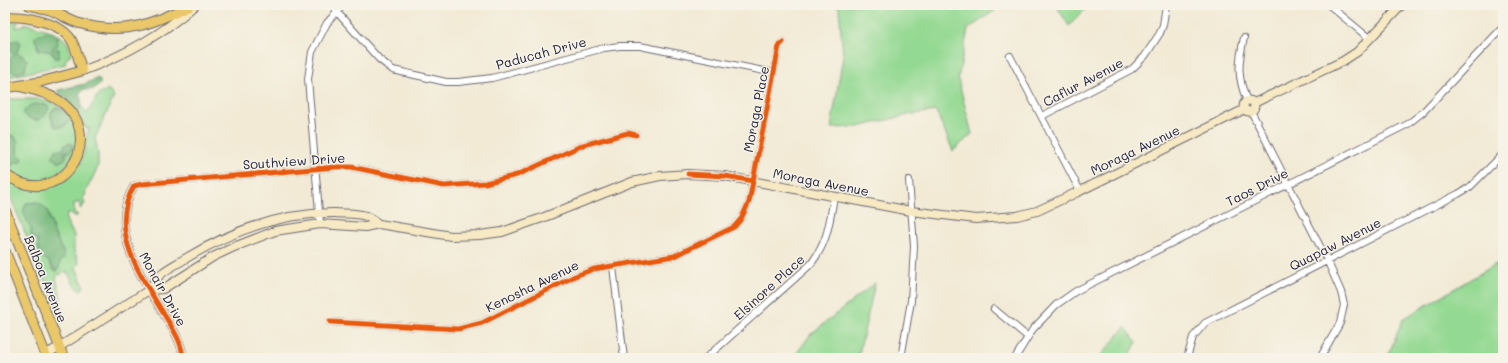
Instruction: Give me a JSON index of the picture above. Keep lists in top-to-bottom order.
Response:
{
  "streets": {
    "main road": ["Moraga Avenue", "Balboa Avenue"],
    "street": [
      "Paducah Drive",
      "Caflur Avenue",
      "Moraga Place",
      "Southview Drive",
      "Taos Drive",
      "Quapaw Avenue",
      "Kenosha Avenue",
      "Elsinore Place",
      "Monair Drive"
    ]
  },
  "crossings": [
    ["Paducah Drive", "Moraga Place"],
    ["Moraga Place", "Moraga Avenue"],
    ["Moraga Place", "Kenosha Avenue"],
    ["Moraga Avenue", "Balboa Avenue"],
    ["Moraga Avenue", "Kenosha Avenue"],
    ["Moraga Avenue", "Elsinore Place"],
    ["Moraga Avenue", "Monair Drive"],
    ["Southview Drive", "Monair Drive"]
  ]
}
